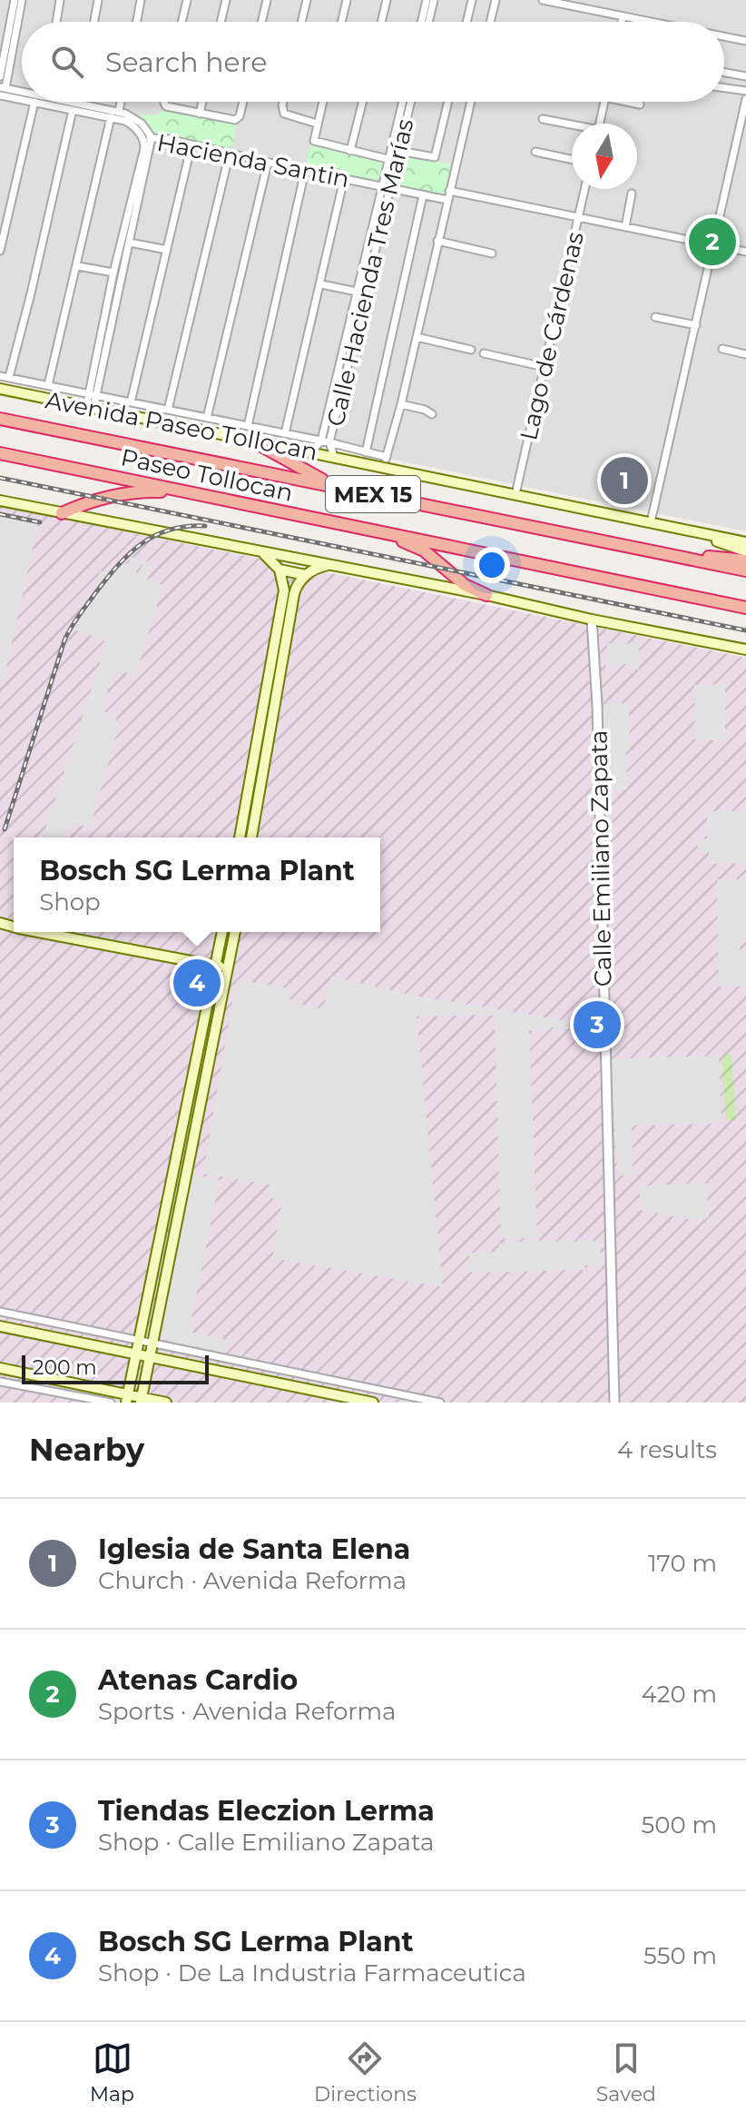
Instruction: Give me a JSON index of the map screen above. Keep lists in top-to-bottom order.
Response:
{
  "streets": {
    "highway": ["Paseo Tollocan", "MEX 15"],
    "main road": ["Avenida Paseo Tollocan"],
    "street": [
      "Hacienda Santin",
      "Calle Hacienda Tres Marías",
      "Lago de Cárdenas",
      "Calle Emiliano Zapata"
    ]
  },
  "crossings": [
    ["Hacienda Santin", "Calle Hacienda Tres Marías"],
    ["Calle Hacienda Tres Marías", "Avenida Paseo Tollocan"],
    ["Lago de Cárdenas", "Avenida Paseo Tollocan"]
  ],
  "scale_bar": "200 m",
  "north": "bottom",
  "page": {
    "search": "Search here",
    "pins": [
      "2",
      "1",
      "4",
      "3"
    ],
    "popup": ["Bosch SG Lerma Plant", "Shop"],
    "scale": "200 m",
    "heading": ["Nearby", "4 results"],
    "list": [
      {
        "mark": "1",
        "name": "Iglesia de Santa Elena",
        "note": "Church · Avenida Reforma",
        "value": "170 m"
      },
      {
        "mark": "2",
        "name": "Atenas Cardio",
        "note": "Sports · Avenida Reforma",
        "value": "420 m"
      },
      {
        "mark": "3",
        "name": "Tiendas Eleczion Lerma",
        "note": "Shop · Calle Emiliano Zapata",
        "value": "500 m"
      },
      {
        "mark": "4",
        "name": "Bosch SG Lerma Plant",
        "note": "Shop · De La Industria Farmaceutica",
        "value": "550 m"
      }
    ],
    "nav": ["Map", "Directions", "Saved"]
  }
}
